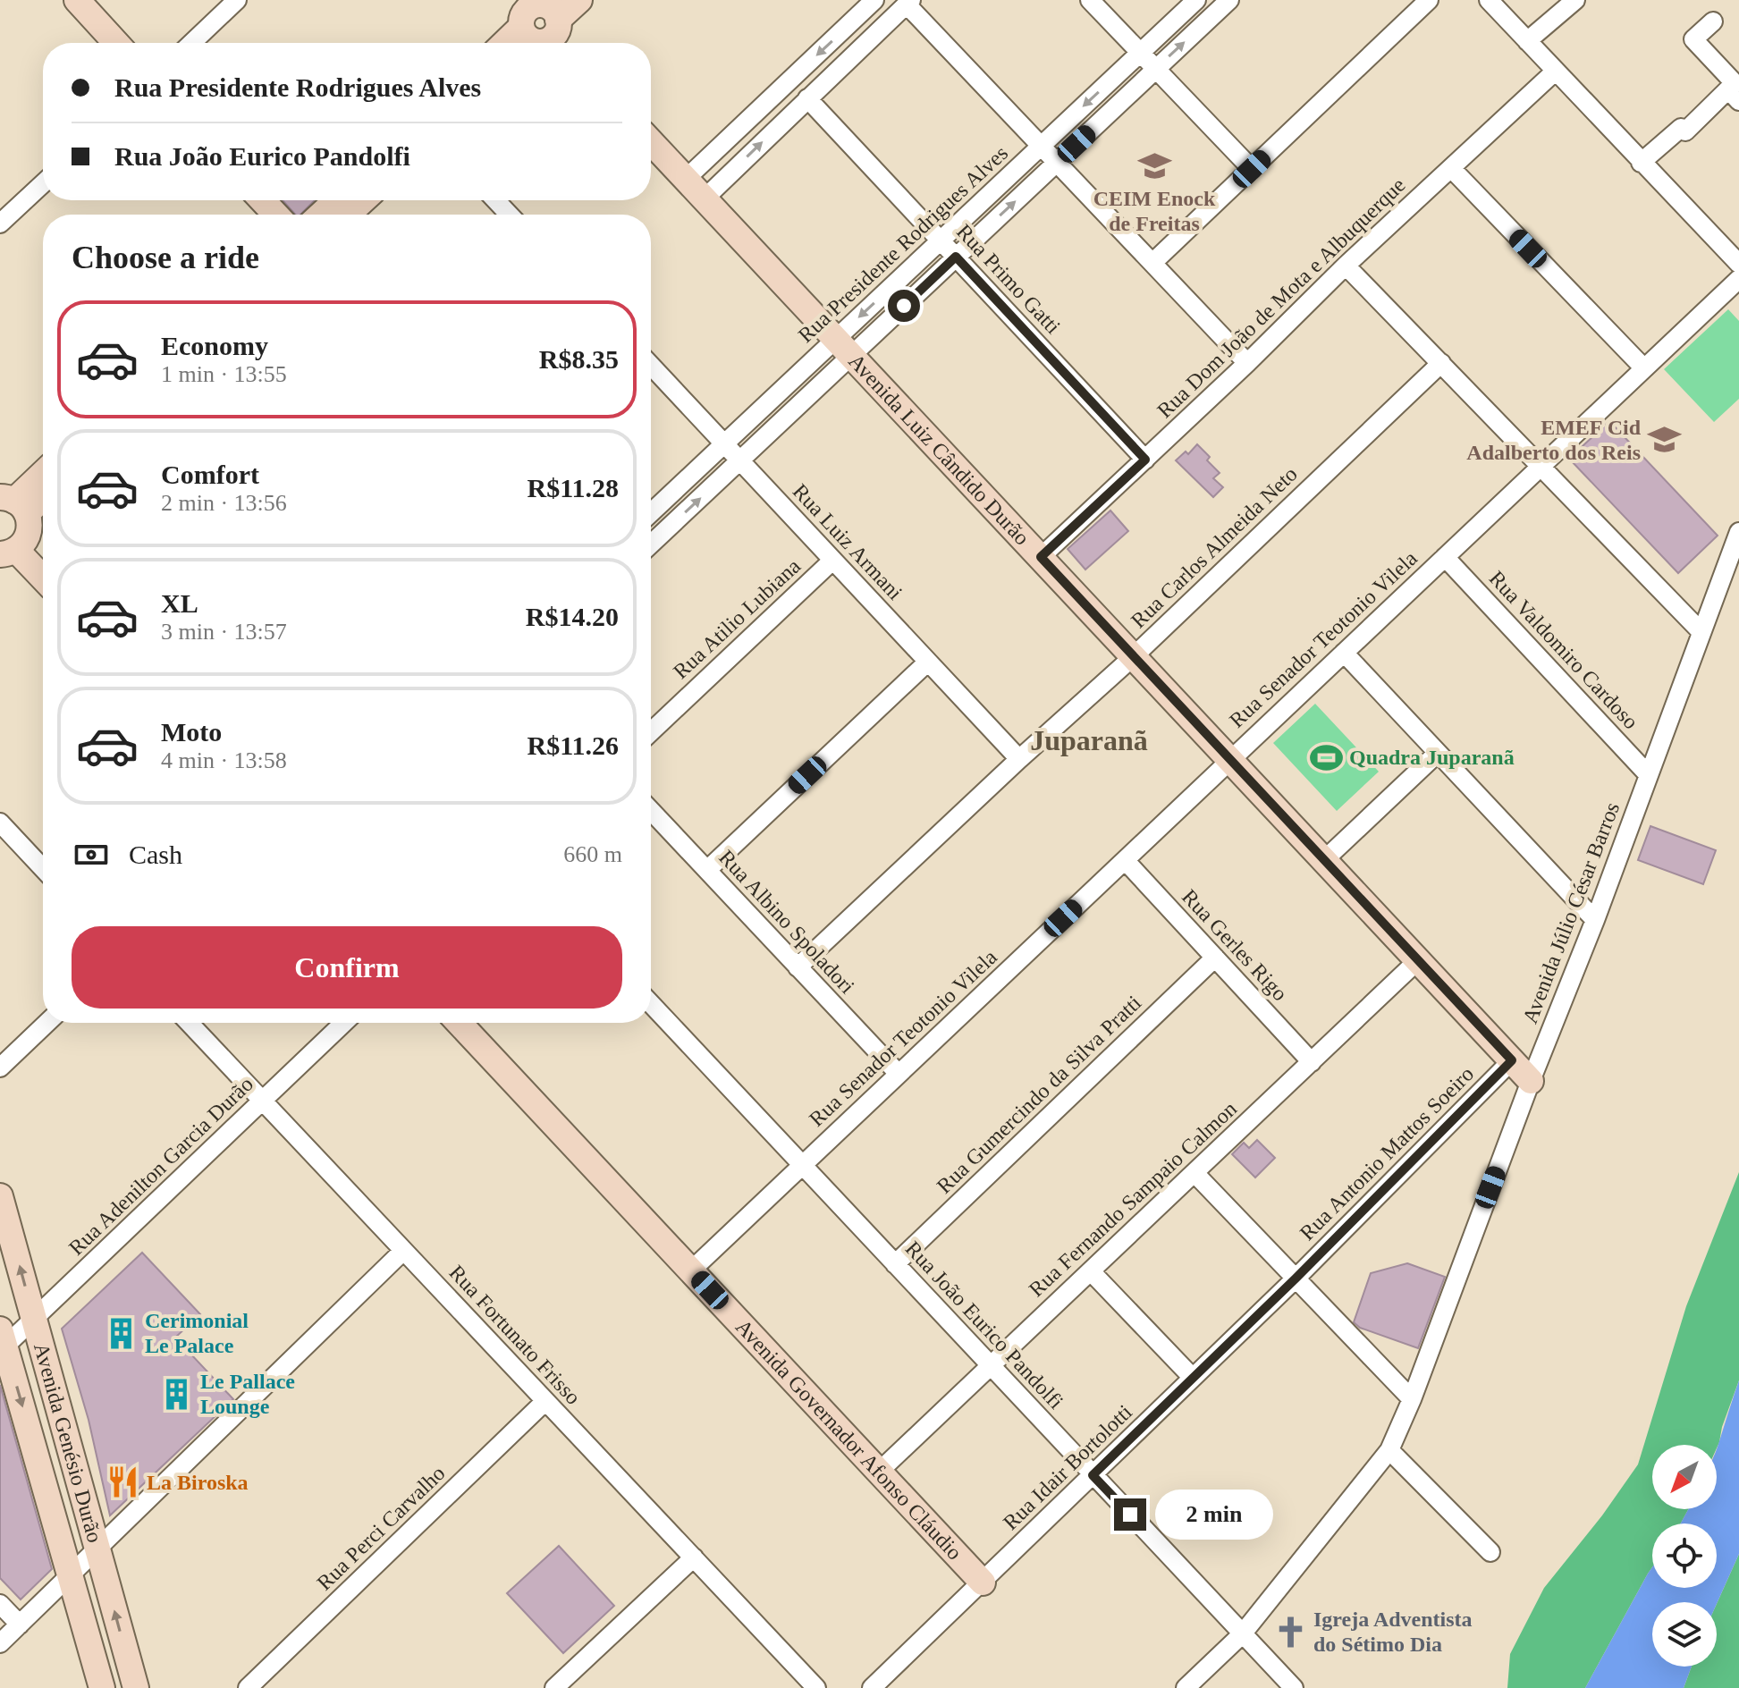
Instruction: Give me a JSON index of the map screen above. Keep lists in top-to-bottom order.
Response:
{
  "streets": {
    "street": [
      "Rua Presidente Rodrigues Alves",
      "Rua Primo Gatti",
      "Rua Dom João de Mota e Albuquerque",
      "Avenida Luiz Cândido Durão",
      "Rua Luiz Armani",
      "Rua Carlos Almeida Neto",
      "Rua Atilio Lubiana",
      "Rua Senador Teotonio Vilela",
      "Rua Valdomiro Cardoso",
      "Avenida Júlio César Barros",
      "Rua Albino Spoladori",
      "Rua Gerles Rigo",
      "Rua Gumercindo da Silva Pratti",
      "Rua Antonio Mattos Soeiro",
      "Rua Adenilton Garcia Durão",
      "Rua Fernando Sampaio Calmon",
      "Rua João Eurico Pandolfi",
      "Rua Fortunato Frisso",
      "Avenida Governador Afonso Cláudio",
      "Avenida Genésio Durão",
      "Rua Idair Bortolotti",
      "Rua Perci Carvalho"
    ]
  },
  "crossings": [
    ["Rua Presidente Rodrigues Alves", "Rua Primo Gatti"],
    ["Rua Presidente Rodrigues Alves", "Avenida Luiz Cândido Durão"],
    ["Rua Presidente Rodrigues Alves", "Rua Luiz Armani"],
    ["Rua Primo Gatti", "Rua Dom João de Mota e Albuquerque"],
    ["Rua Dom João de Mota e Albuquerque", "Avenida Luiz Cândido Durão"],
    ["Avenida Luiz Cândido Durão", "Rua Carlos Almeida Neto"],
    ["Avenida Luiz Cândido Durão", "Rua Senador Teotonio Vilela"],
    ["Avenida Luiz Cândido Durão", "Avenida Júlio César Barros"],
    ["Avenida Luiz Cândido Durão", "Rua Antonio Mattos Soeiro"],
    ["Avenida Luiz Cândido Durão", "Rua Fernando Sampaio Calmon"],
    ["Rua Luiz Armani", "Rua Carlos Almeida Neto"],
    ["Rua Luiz Armani", "Rua Atilio Lubiana"],
    ["Rua Carlos Almeida Neto", "Rua Albino Spoladori"],
    ["Rua Senador Teotonio Vilela", "Rua Valdomiro Cardoso"],
    ["Rua Senador Teotonio Vilela", "Rua Albino Spoladori"],
    ["Rua Senador Teotonio Vilela", "Rua Gerles Rigo"],
    ["Rua Senador Teotonio Vilela", "Rua João Eurico Pandolfi"],
    ["Rua Senador Teotonio Vilela", "Avenida Governador Afonso Cláudio"],
    ["Rua Valdomiro Cardoso", "Avenida Júlio César Barros"],
    ["Avenida Júlio César Barros", "Rua João Eurico Pandolfi"],
    ["Rua Gerles Rigo", "Rua Gumercindo da Silva Pratti"],
    ["Rua Gerles Rigo", "Rua Fernando Sampaio Calmon"],
    ["Rua Gumercindo da Silva Pratti", "Rua João Eurico Pandolfi"],
    ["Rua Antonio Mattos Soeiro", "Rua Idair Bortolotti"],
    ["Rua Adenilton Garcia Durão", "Rua Fortunato Frisso"],
    ["Rua Adenilton Garcia Durão", "Avenida Genésio Durão"],
    ["Rua Fernando Sampaio Calmon", "Rua João Eurico Pandolfi"],
    ["Rua Fernando Sampaio Calmon", "Avenida Governador Afonso Cláudio"],
    ["Rua João Eurico Pandolfi", "Rua Idair Bortolotti"],
    ["Rua Fortunato Frisso", "Rua Perci Carvalho"],
    ["Avenida Governador Afonso Cláudio", "Rua Idair Bortolotti"]
  ],
  "districts": ["Juparanã"],
  "places": {
    "school or university": ["CEIM Enock de Freitas", "EMEF Cid Adalberto dos Reis"],
    "sports": ["Quadra Juparanã"],
    "building": ["Cerimonial Le Palace", "Le Pallace Lounge"],
    "restaurant": ["La Biroska"],
    "church": ["Igreja Adventista do Sétimo Dia"]
  },
  "north": "bottom left",
  "page": {
    "banner": ["Rua Presidente Rodrigues Alves", "Rua João Eurico Pandolfi"],
    "heading": "Choose a ride",
    "list": [
      {
        "name": "Economy",
        "note": "1 min · 13:55",
        "value": "R$8.35"
      },
      {
        "name": "Comfort",
        "note": "2 min · 13:56",
        "value": "R$11.28"
      },
      {
        "name": "XL",
        "note": "3 min · 13:57",
        "value": "R$14.20"
      },
      {
        "name": "Moto",
        "note": "4 min · 13:58",
        "value": "R$11.26"
      }
    ],
    "pay": ["Cash", "660 m"],
    "buttons": "Confirm",
    "bubble": "2 min"
  }
}
